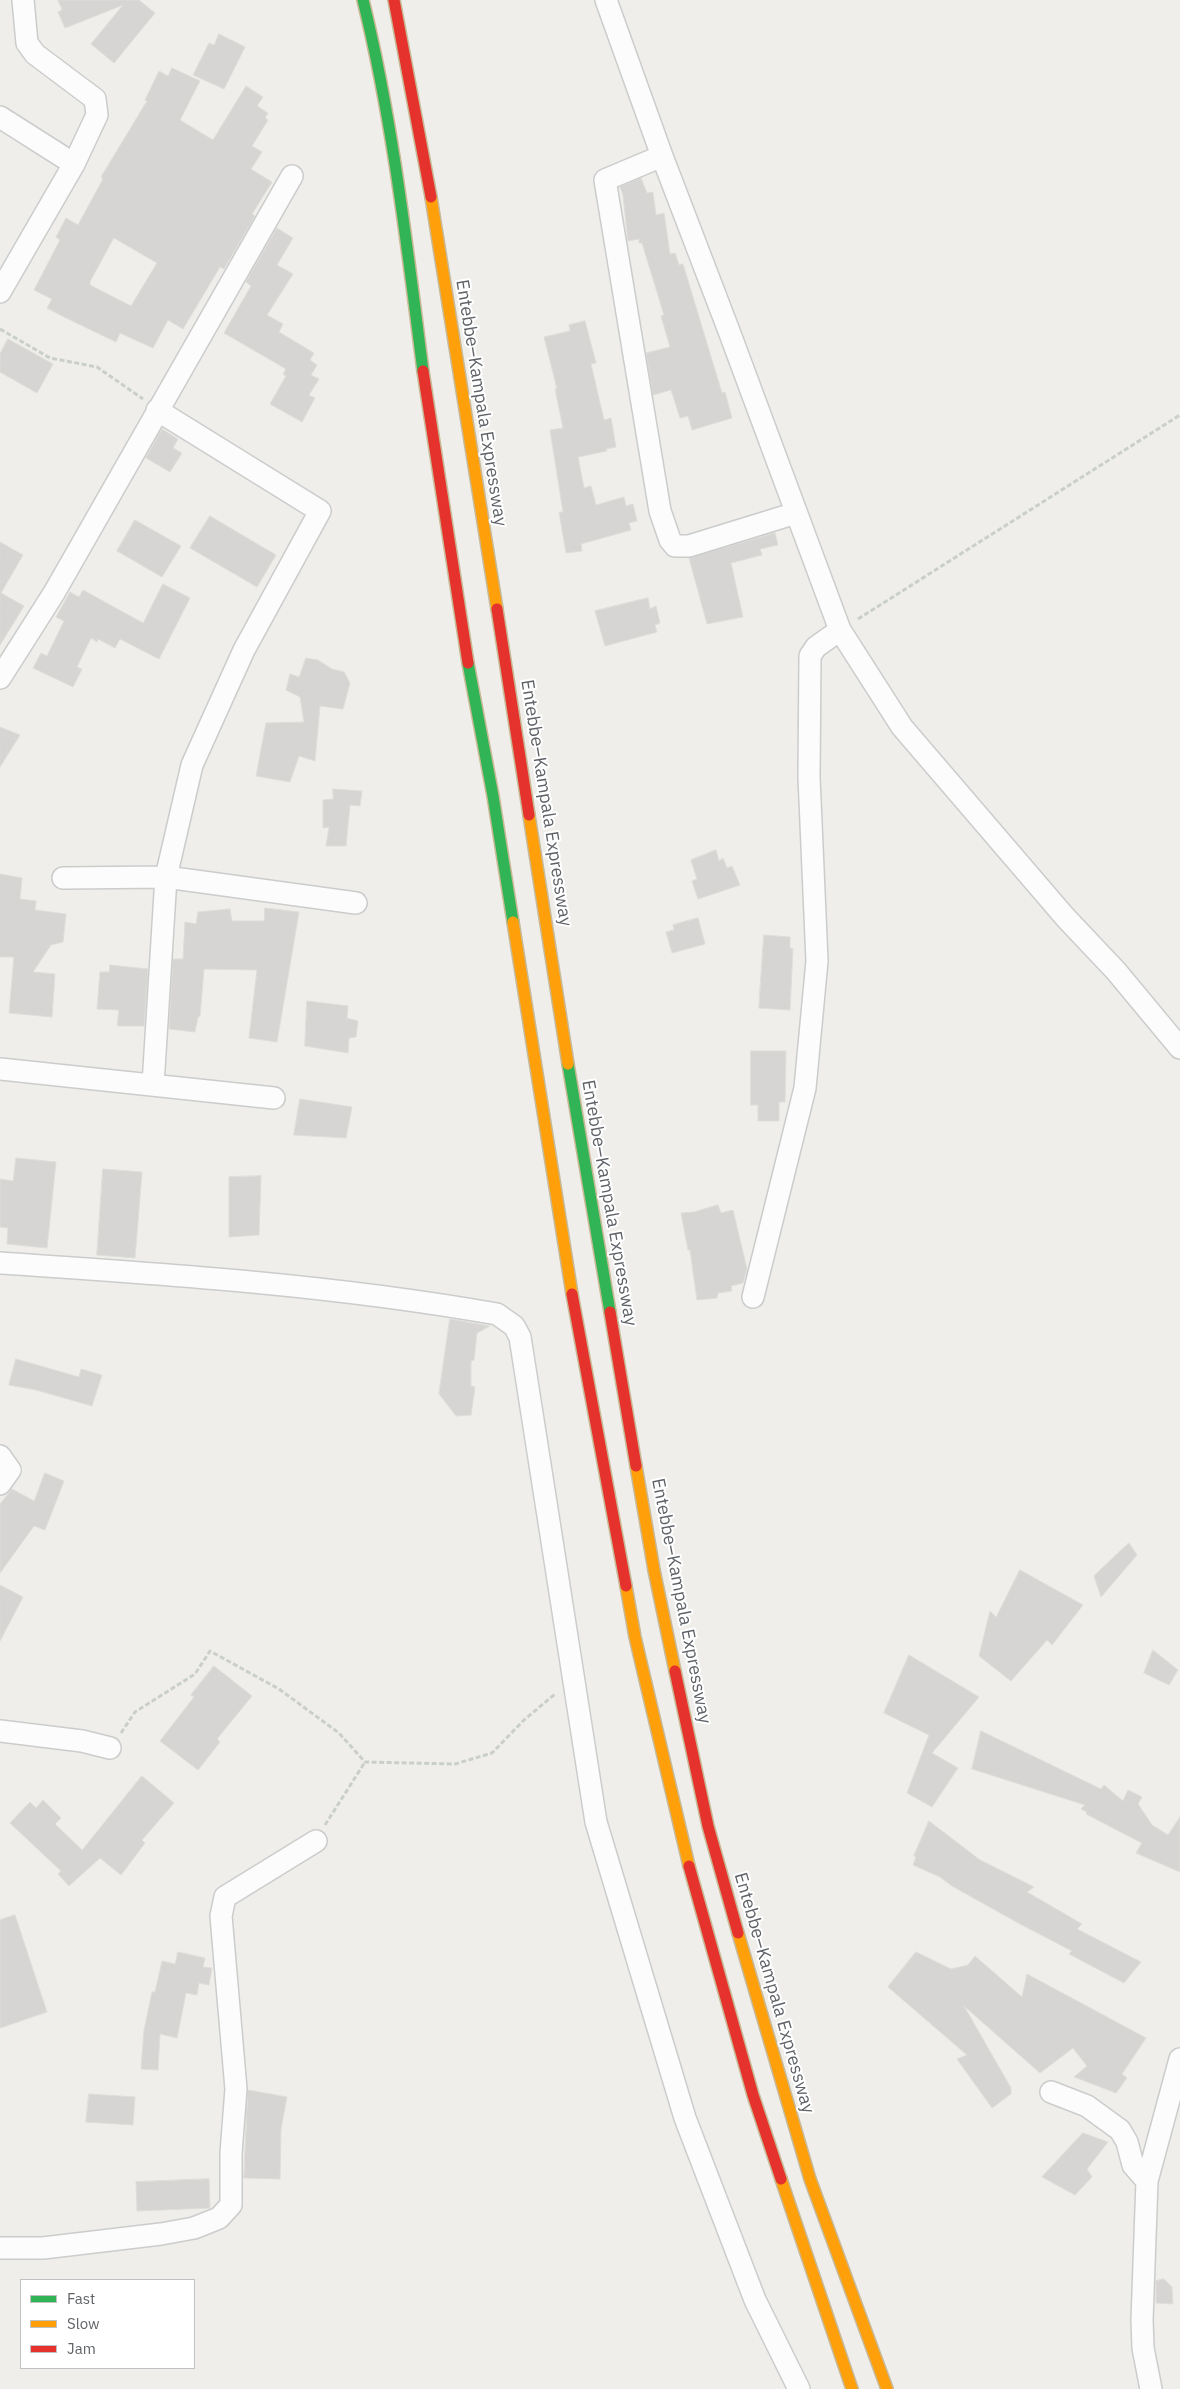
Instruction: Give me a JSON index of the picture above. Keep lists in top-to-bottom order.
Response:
{
  "streets": {
    "highway": ["Entebbe–Kampala Expressway"]
  },
  "legend": ["Fast", "Slow", "Jam"]
}
